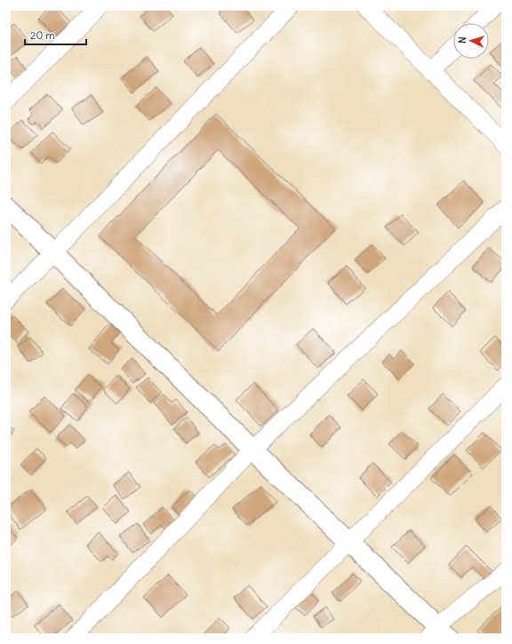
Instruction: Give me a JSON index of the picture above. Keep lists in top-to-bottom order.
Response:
{
  "scale_bar": "20 m",
  "north": "left"
}
